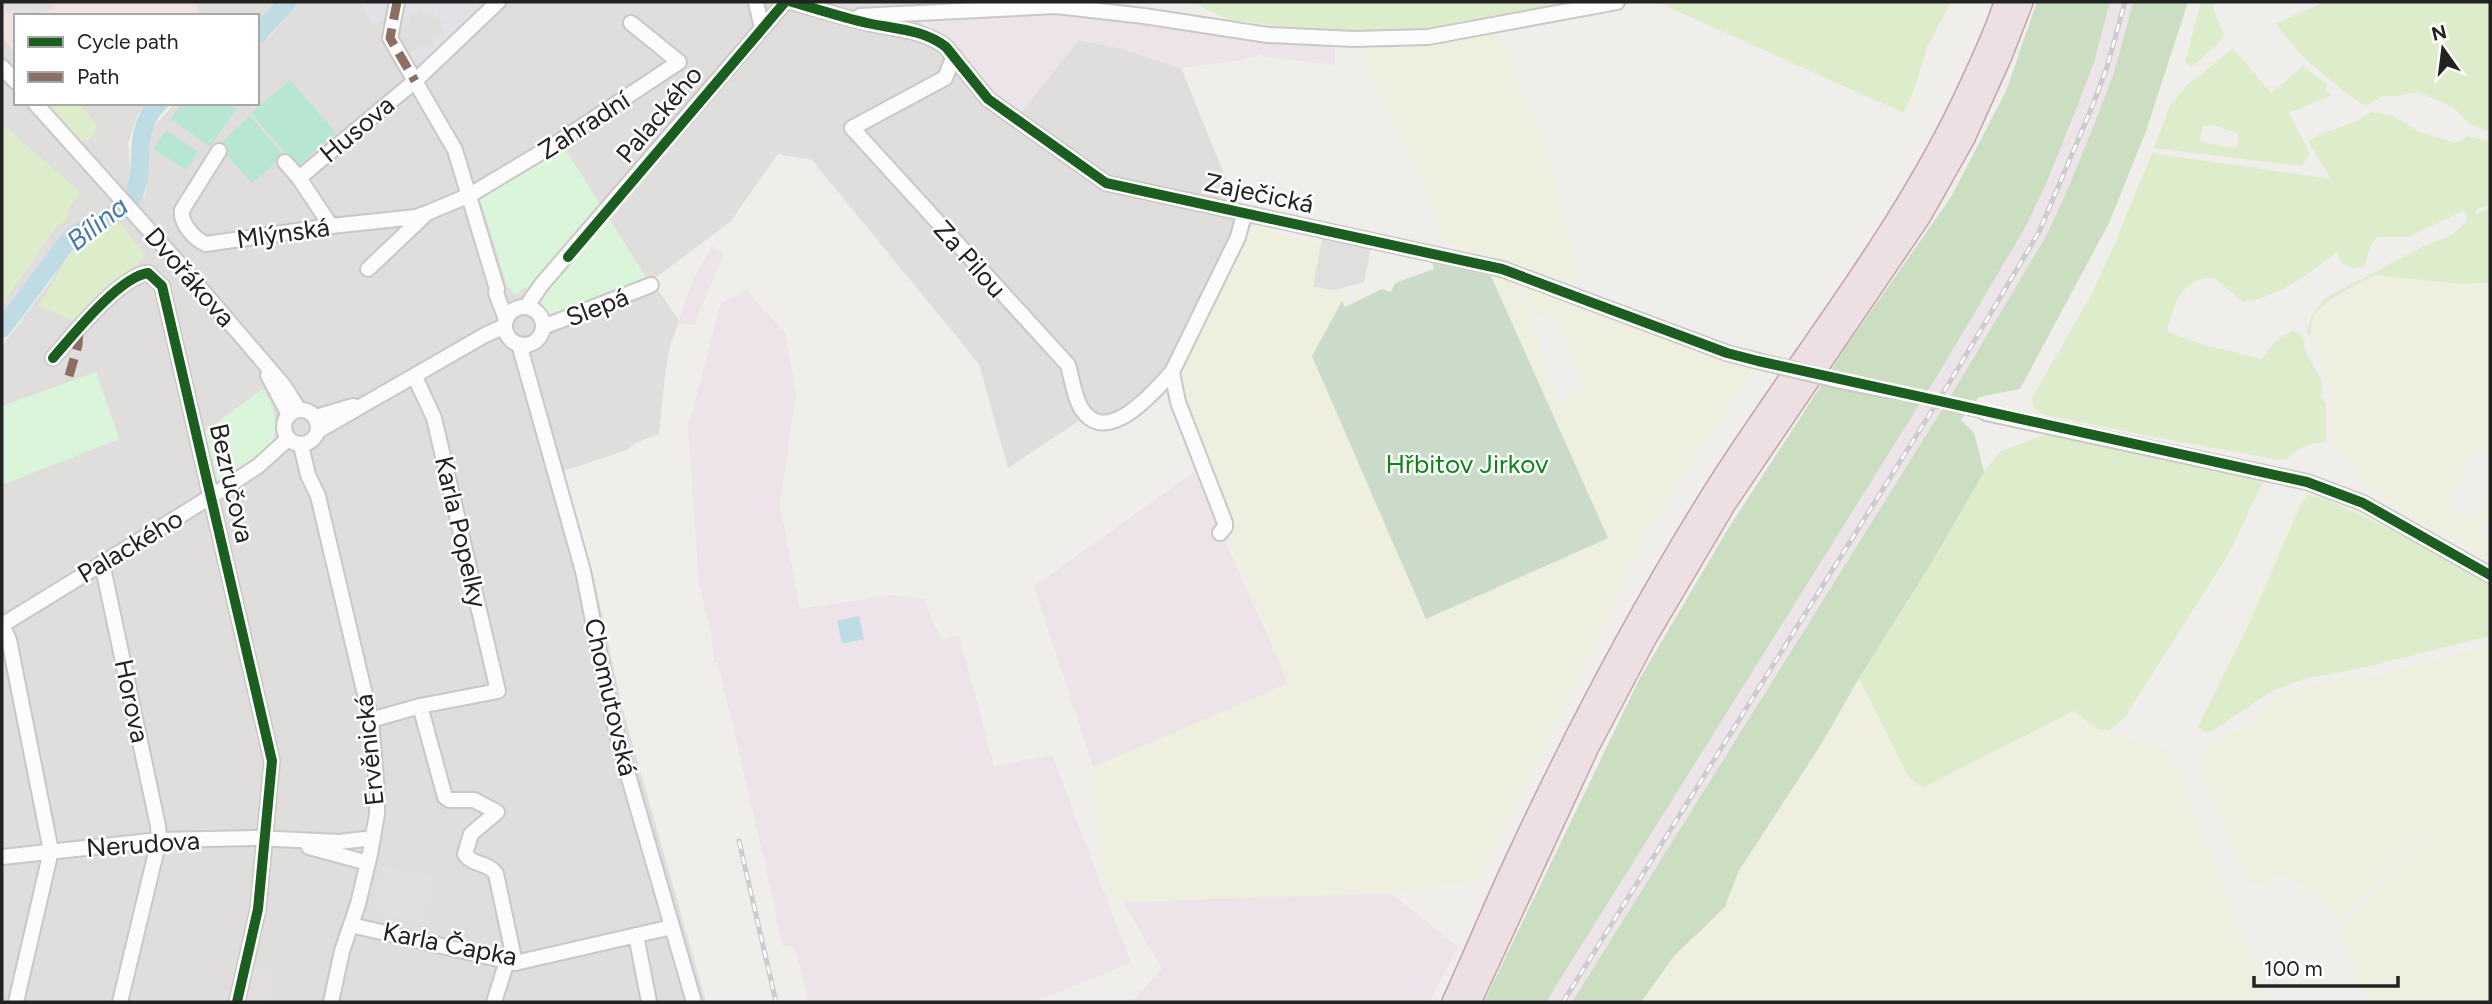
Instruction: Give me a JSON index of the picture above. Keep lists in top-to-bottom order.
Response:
{
  "streets": {
    "street": [
      "Palackého",
      "Zahradní",
      "Husova",
      "Zaječická",
      "Mlýnská",
      "Za Pilou",
      "Dvořákova",
      "Slepá",
      "Bezručova",
      "Karla Popelky",
      "Chomutovská",
      "Horova",
      "Ervěnická",
      "Nerudova",
      "Karla Čapka"
    ]
  },
  "crossings": [
    ["Palackého", "Slepá"],
    ["Palackého", "Bezručova"],
    ["Palackého", "Karla Popelky"],
    ["Palackého", "Chomutovská"],
    ["Palackého", "Horova"],
    ["Palackého", "Ervěnická"],
    ["Zahradní", "Mlýnská"],
    ["Zahradní", "Chomutovská"],
    ["Husova", "Chomutovská"],
    ["Zaječická", "Za Pilou"],
    ["Mlýnská", "Chomutovská"],
    ["Dvořákova", "Ervěnická"],
    ["Slepá", "Chomutovská"],
    ["Bezručova", "Nerudova"],
    ["Chomutovská", "Karla Čapka"],
    ["Horova", "Nerudova"],
    ["Ervěnická", "Nerudova"],
    ["Ervěnická", "Karla Čapka"]
  ],
  "water": ["Bílina"],
  "parks": ["Hřbitov Jirkov"],
  "legend": ["Cycle path", "Path"],
  "scale_bar": "100 m",
  "north": "top"
}
